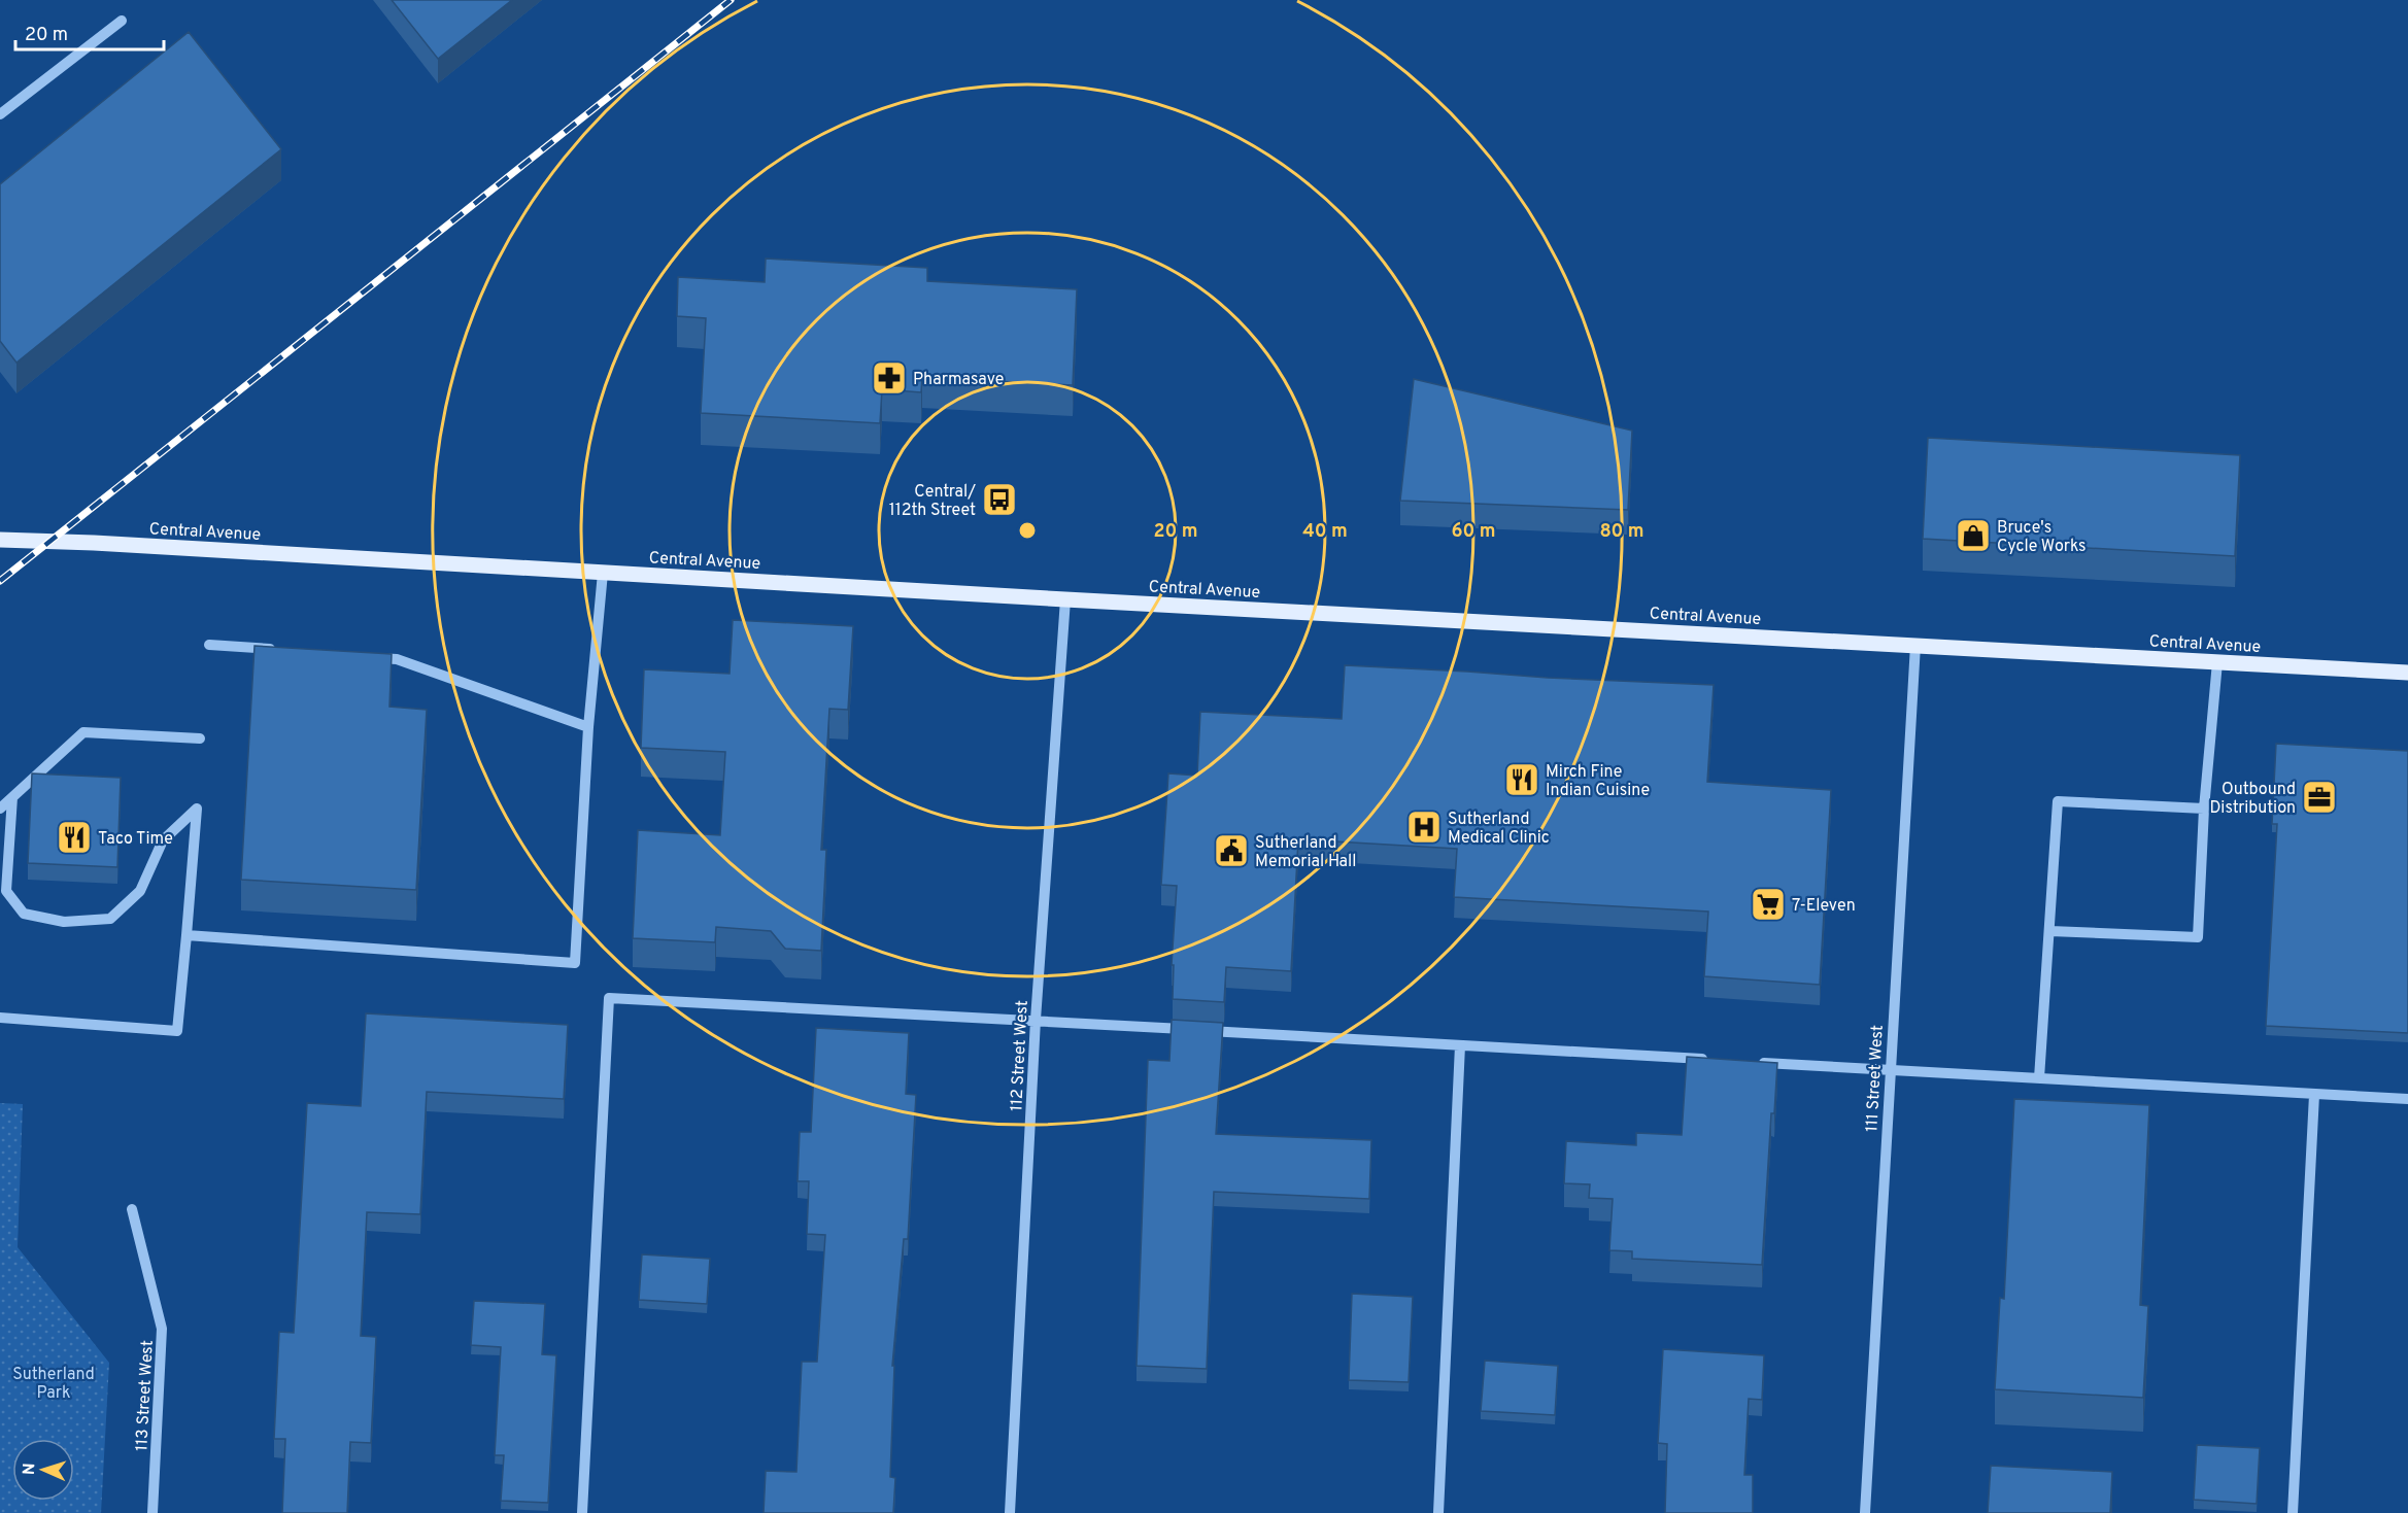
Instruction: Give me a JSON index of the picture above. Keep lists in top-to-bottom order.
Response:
{
  "streets": {
    "main road": ["Central Avenue"],
    "street": ["112 Street West", "111 Street West", "113 Street West"]
  },
  "crossings": [
    ["Central Avenue", "112 Street West"],
    ["Central Avenue", "111 Street West"]
  ],
  "parks": ["Sutherland Park"],
  "places": {
    "pharmacy": ["Pharmasave"],
    "bus stop": ["Central/ 112th Street"],
    "shop": ["Bruce's Cycle Works"],
    "restaurant": ["Mirch Fine Indian Cuisine", "Taco Time"],
    "office": ["Outbound Distribution"],
    "hospital": ["Sutherland Medical Clinic"],
    "public building": ["Sutherland Memorial Hall"],
    "supermarket": ["7-Eleven"]
  },
  "scale_bar": "20 m",
  "north": "left",
  "rings": [
    "20 m",
    "40 m",
    "60 m",
    "80 m"
  ]
}
